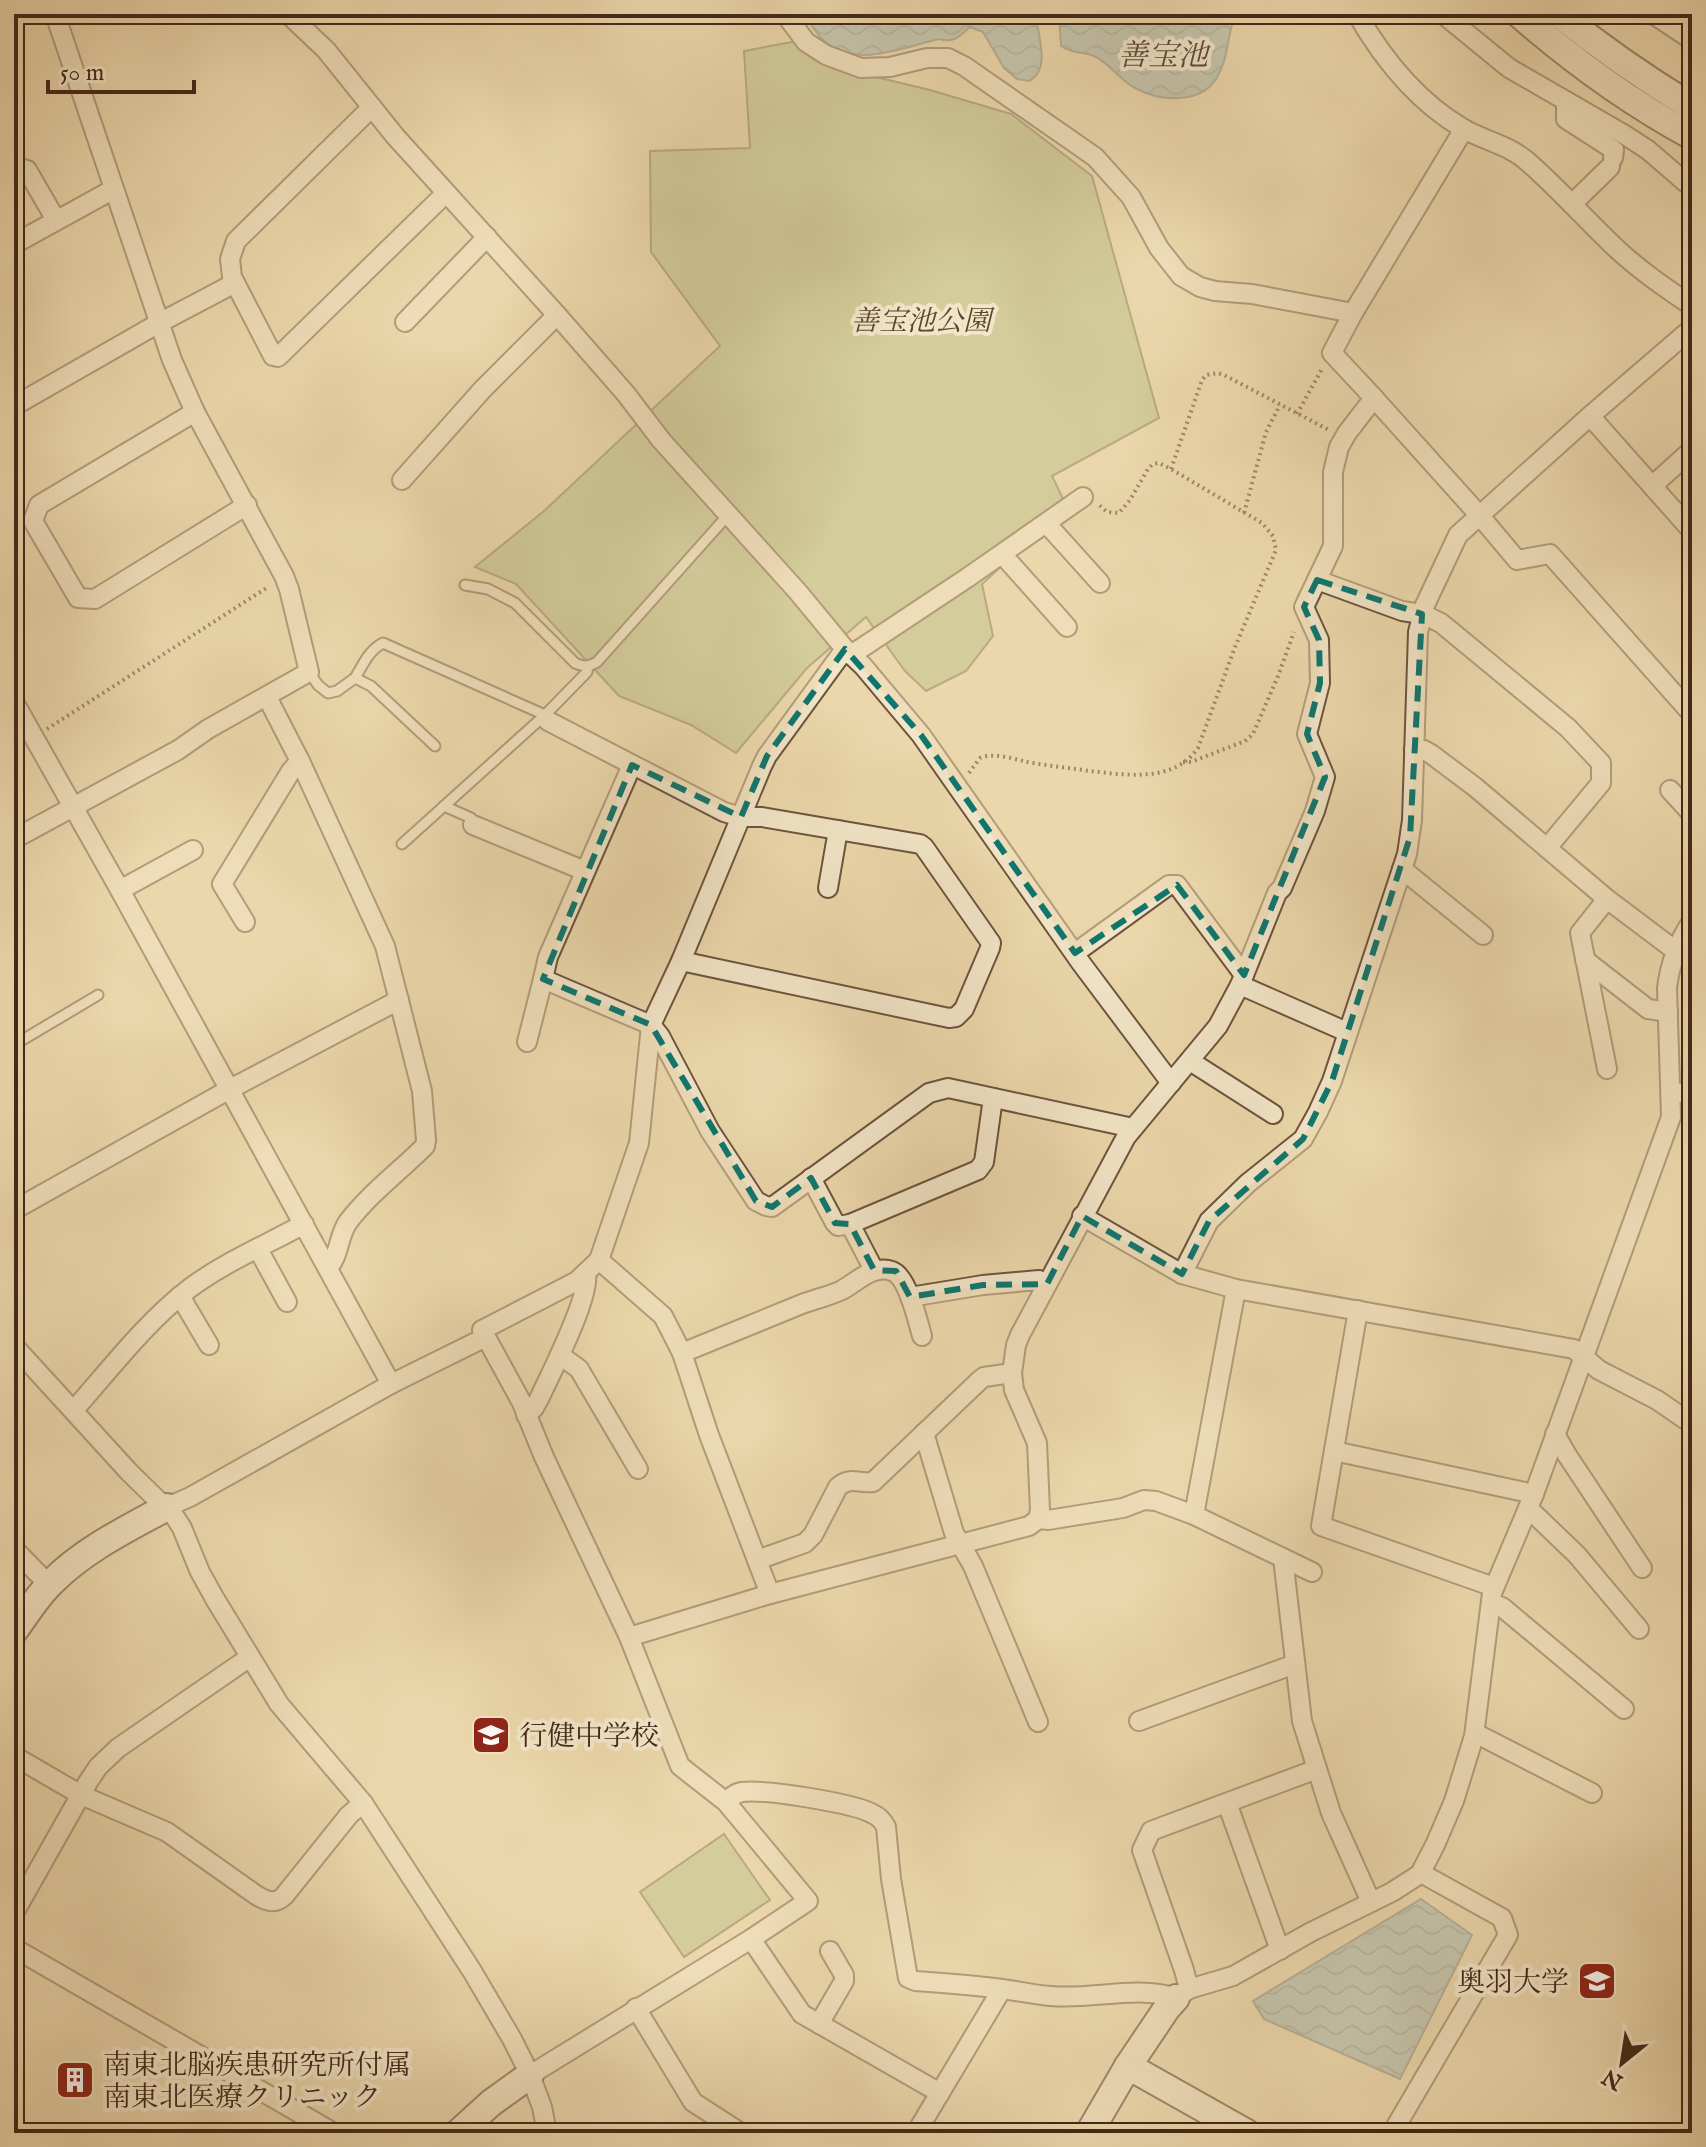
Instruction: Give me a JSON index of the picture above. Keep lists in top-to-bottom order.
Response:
{
  "water": ["善宝池"],
  "parks": ["善宝池公園"],
  "places": {
    "school or university": ["行健中学校", "奥羽大学"],
    "building": ["南東北脳疾患研究所付属 南東北医療クリニック"]
  },
  "scale_bar": "50 m",
  "north": "bottom left"
}
